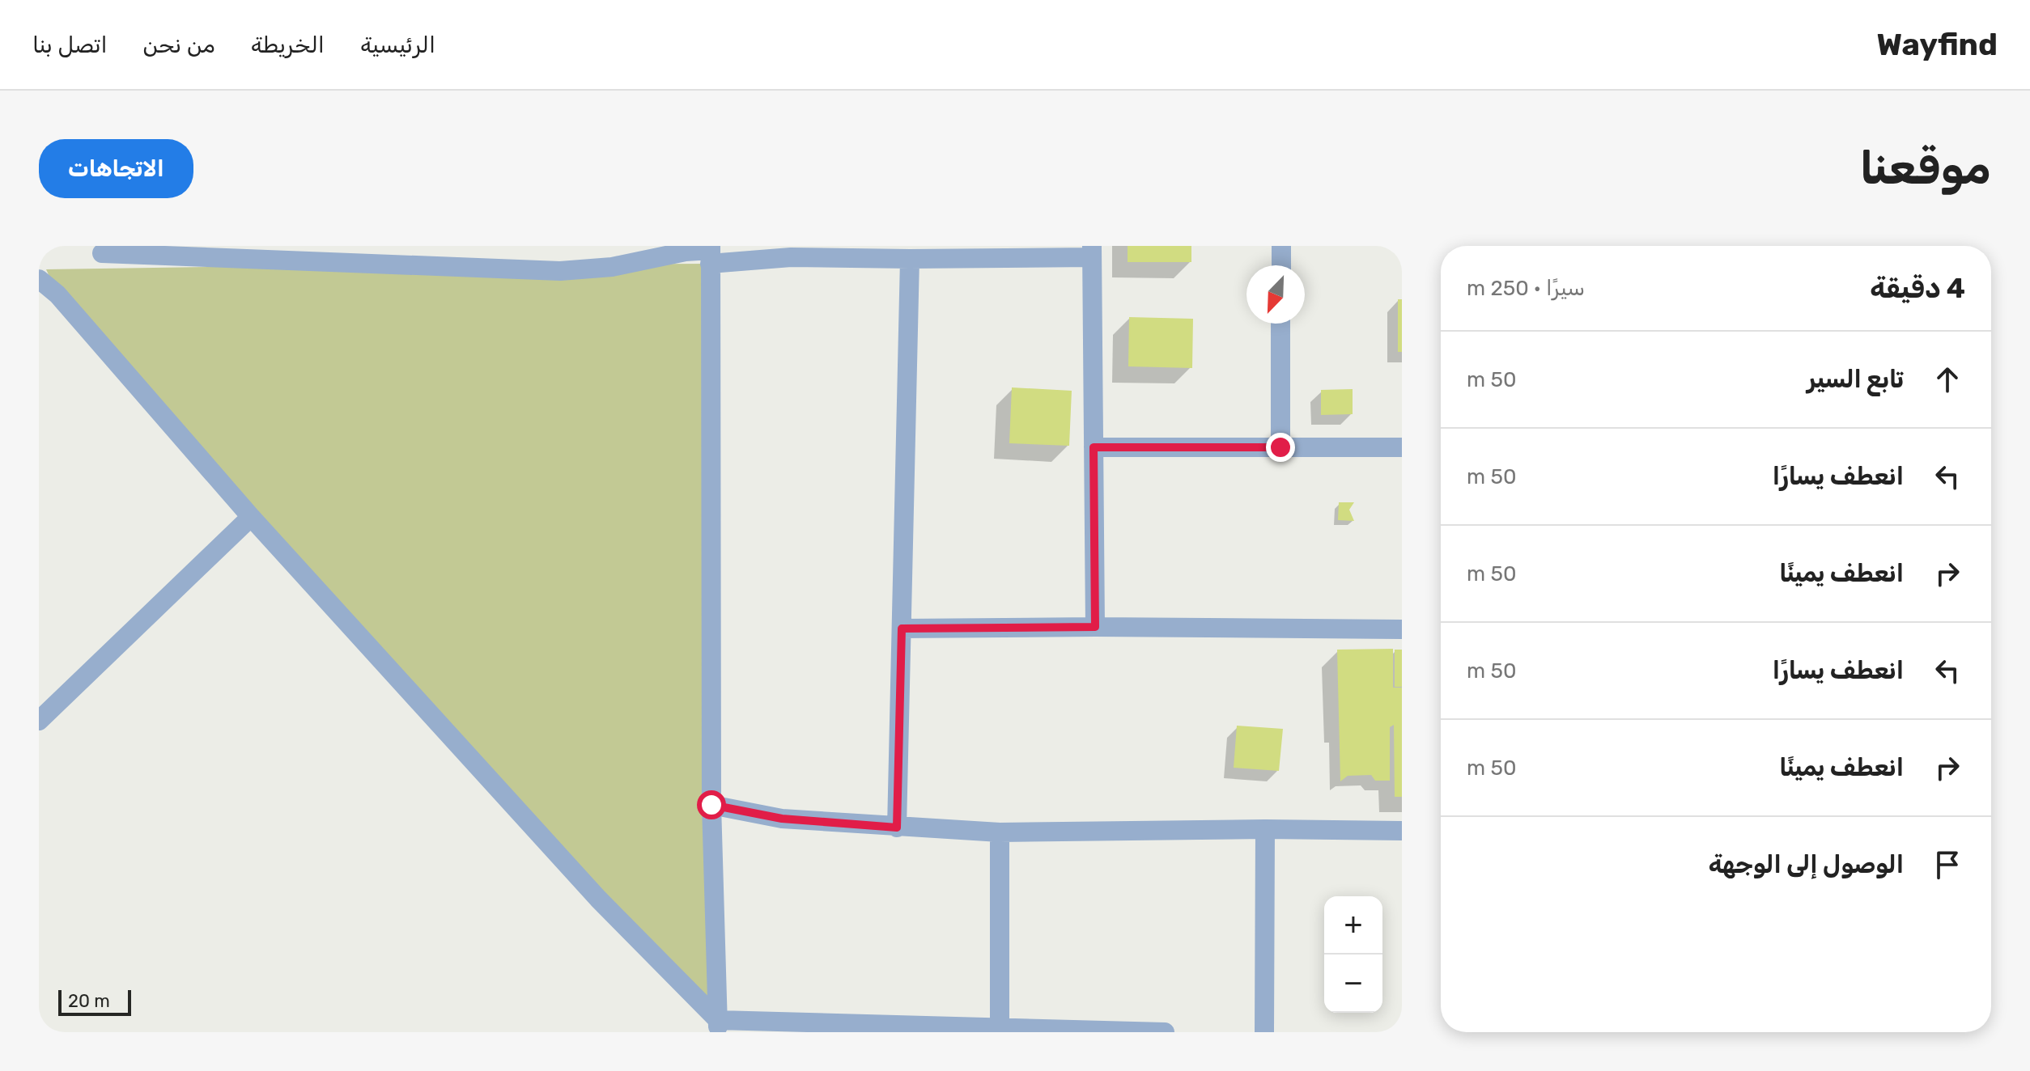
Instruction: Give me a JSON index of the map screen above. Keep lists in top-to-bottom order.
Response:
{
  "scale_bar": "20 m",
  "north": "bottom left",
  "page": {
    "header": "Wayfind",
    "nav": [
      "الرئيسية",
      "الخريطة",
      "من نحن",
      "اتصل بنا"
    ],
    "buttons": "الاتجاهات",
    "title": "موقعنا",
    "heading": ["4 دقيقة", "سيرًا · 250 m"],
    "list": [
      ["تابع السير", "50 m"],
      ["انعطف يسارًا", "50 m"],
      ["انعطف يمينًا", "50 m"],
      ["انعطف يسارًا", "50 m"],
      ["انعطف يمينًا", "50 m"],
      "الوصول إلى الوجهة"
    ],
    "map_buttons": ["+", "−"],
    "scale": "20 m"
  }
}
